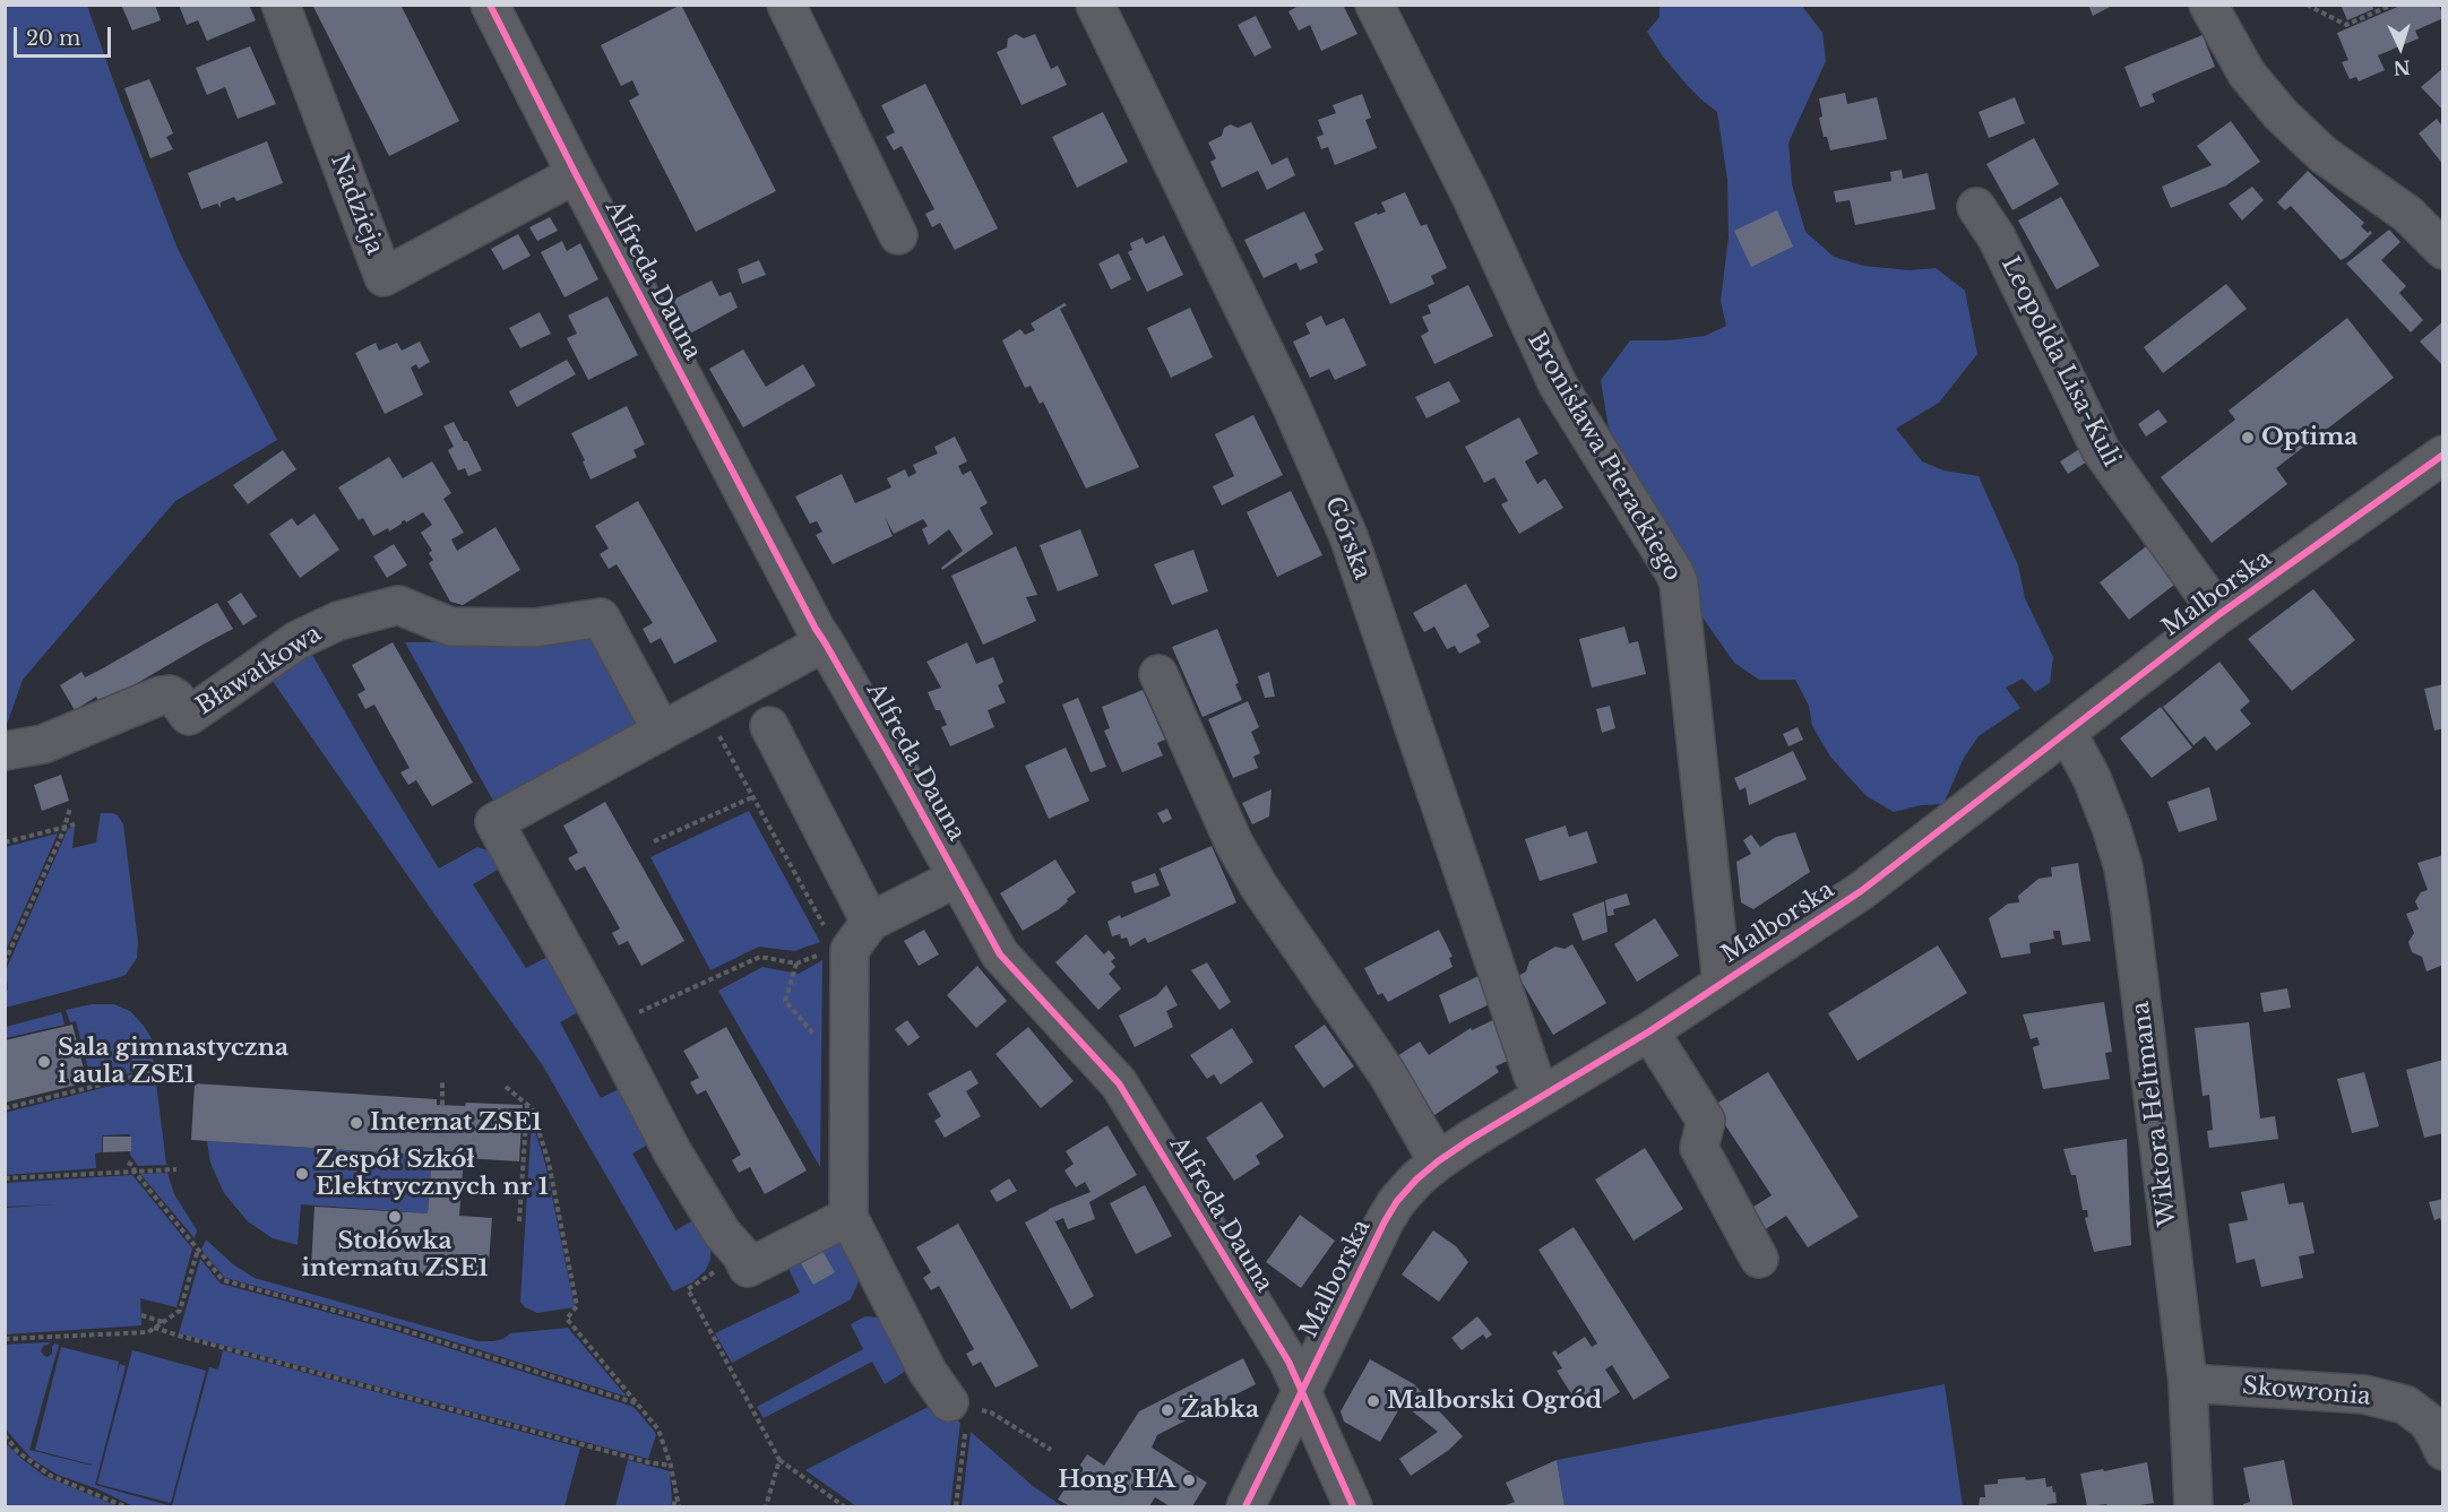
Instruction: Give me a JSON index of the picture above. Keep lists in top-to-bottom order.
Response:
{
  "streets": {
    "street": [
      "Nadzieja",
      "Alfreda Dauna",
      "Leopolda Lisa-Kuli",
      "Bronisława Pierackiego",
      "Górska",
      "Malborska",
      "Bławatkowa",
      "Wiktora Heltmana",
      "Skowronia"
    ]
  },
  "crossings": [
    ["Nadzieja", "Alfreda Dauna"],
    ["Alfreda Dauna", "Malborska"],
    ["Leopolda Lisa-Kuli", "Malborska"],
    ["Bronisława Pierackiego", "Malborska"],
    ["Górska", "Malborska"],
    ["Malborska", "Wiktora Heltmana"],
    ["Wiktora Heltmana", "Skowronia"]
  ],
  "places": [
    "Optima",
    "Sala gimnastyczna i aula ZSE1",
    "Internat ZSE1",
    "Zespół Szkół Elektrycznych nr 1",
    "Stołówka internatu ZSE1",
    "Malborski Ogród",
    "Żabka",
    "Hong HA"
  ],
  "scale_bar": "20 m",
  "north": "bottom"
}
